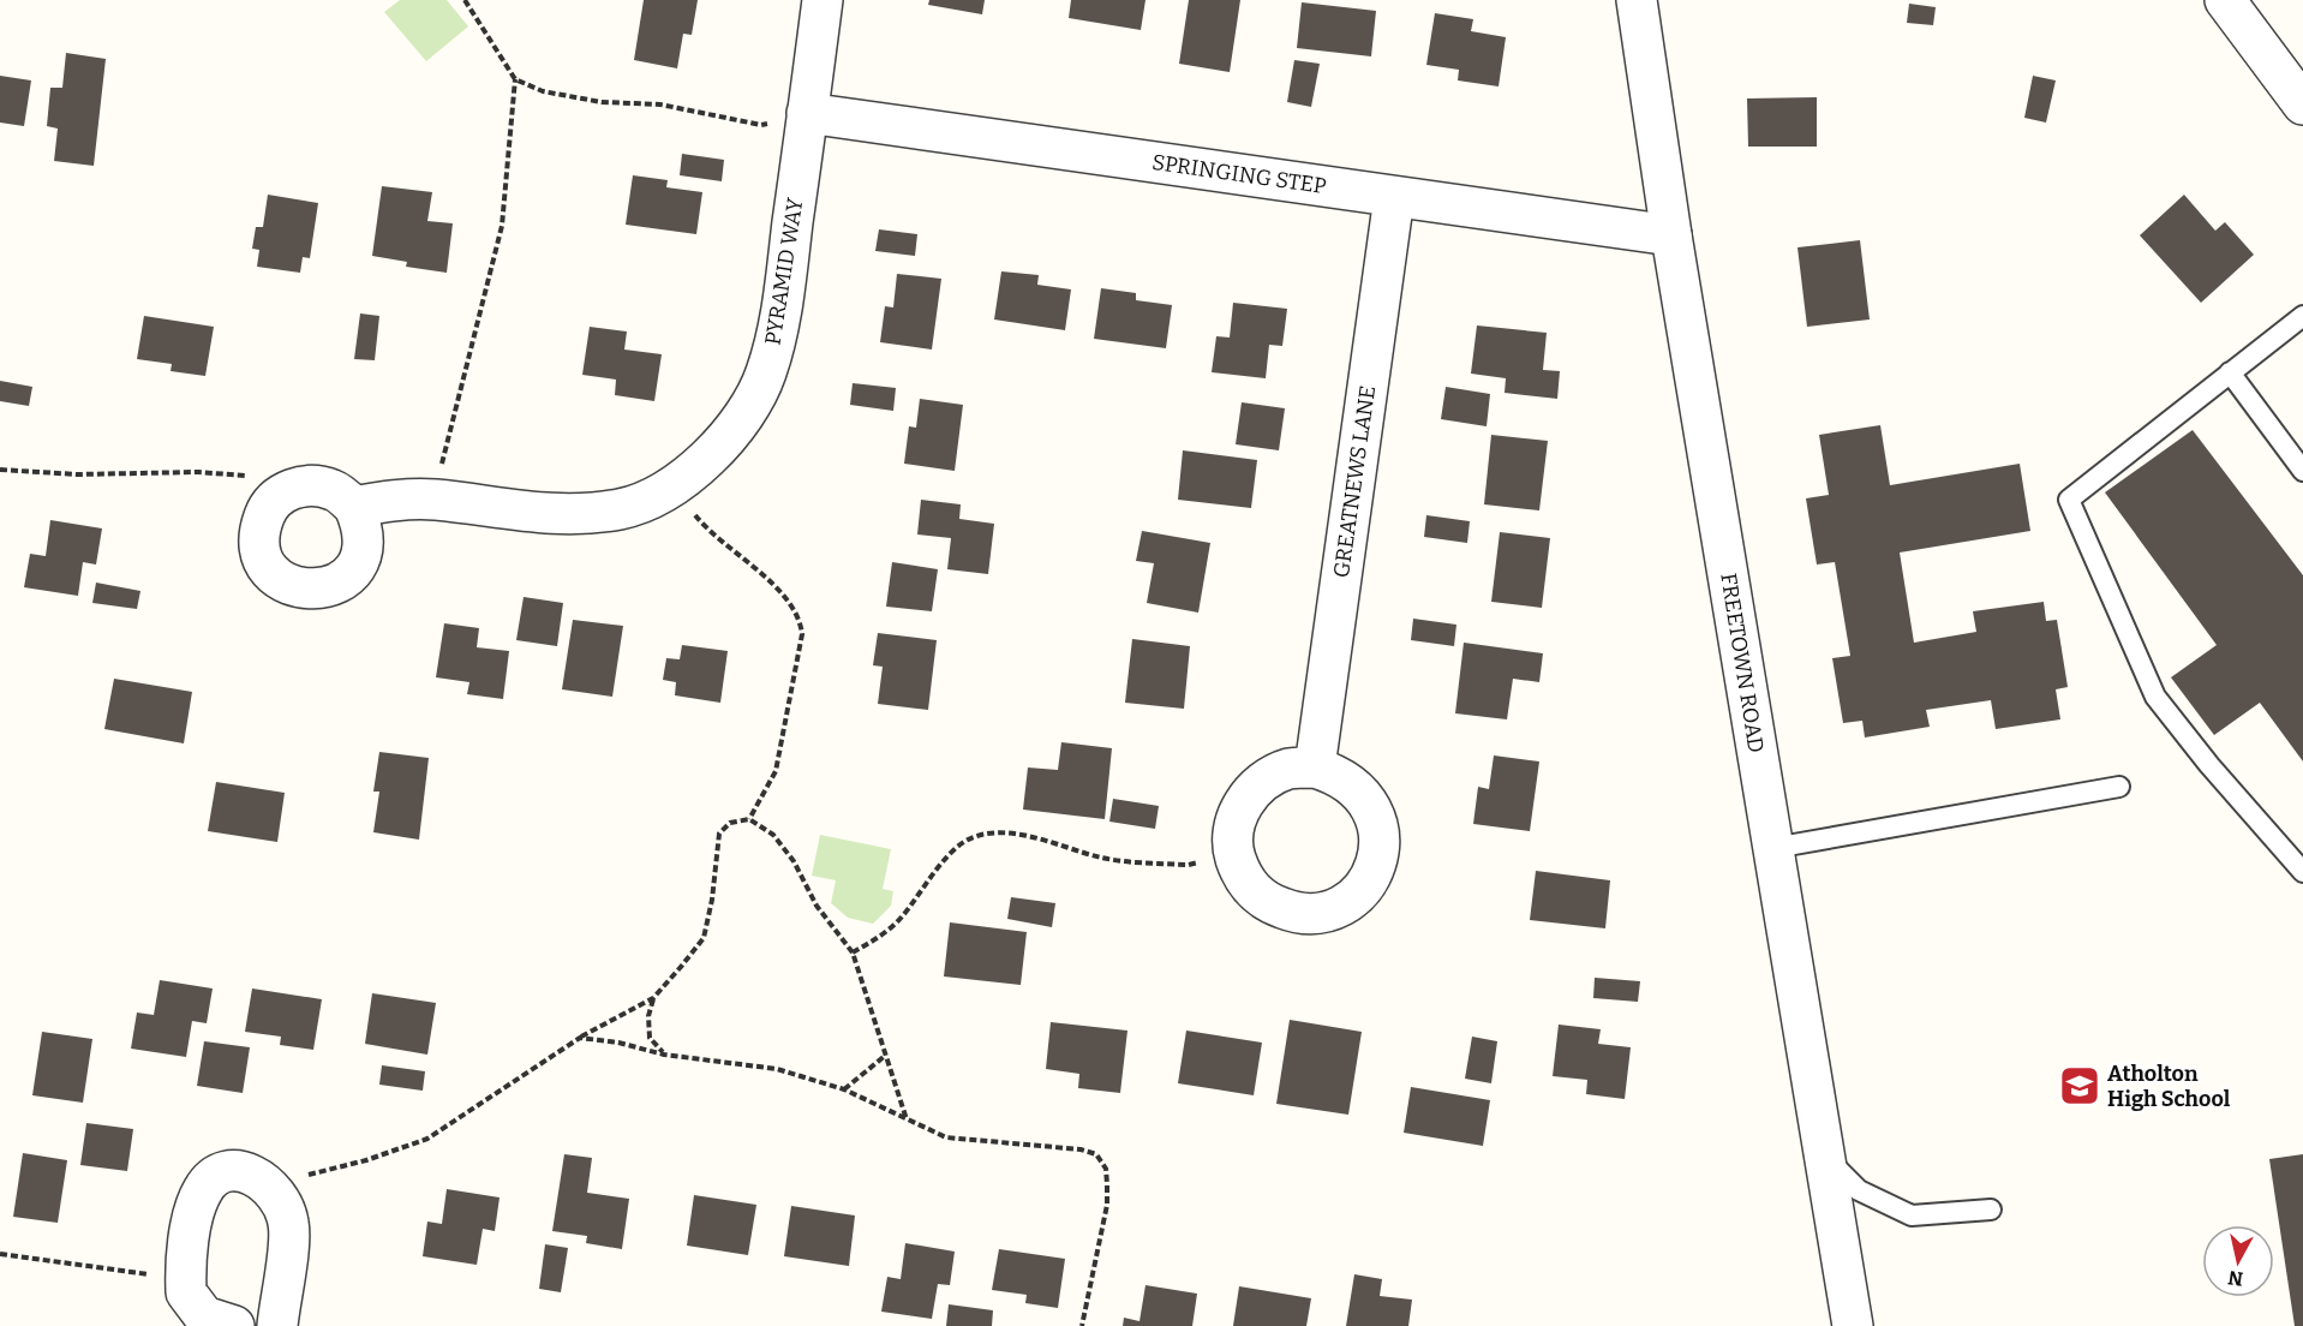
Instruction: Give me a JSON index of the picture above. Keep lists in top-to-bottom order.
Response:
{
  "streets": {
    "street": [
      "SPRINGING STEP",
      "PYRAMID WAY",
      "GREATNEWS LANE",
      "FREETOWN ROAD"
    ]
  },
  "crossings": [
    ["SPRINGING STEP", "PYRAMID WAY"],
    ["SPRINGING STEP", "GREATNEWS LANE"],
    ["SPRINGING STEP", "FREETOWN ROAD"]
  ],
  "places": {
    "school or university": ["Atholton High School"]
  },
  "north": "bottom"
}
